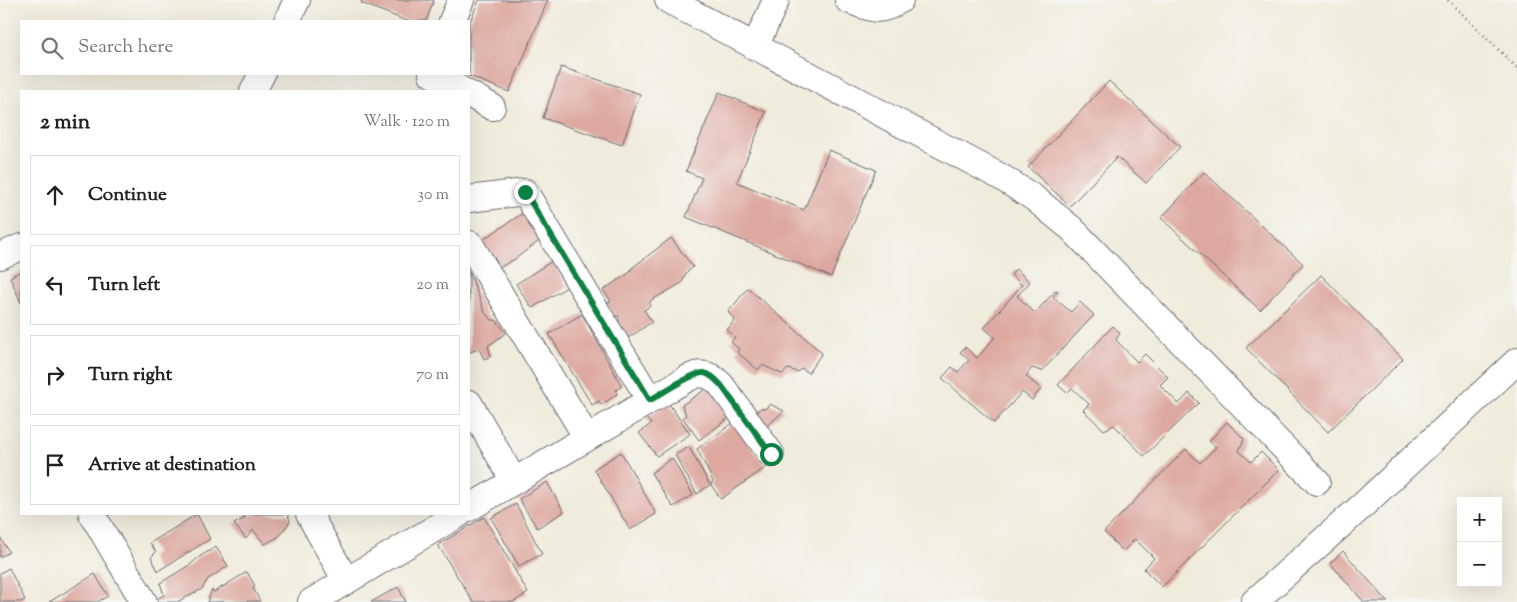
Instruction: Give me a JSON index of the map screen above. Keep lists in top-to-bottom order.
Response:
{
  "page": {
    "search": "Search here",
    "heading": ["2 min", "Walk · 120 m"],
    "list": [
      ["Continue", "30 m"],
      ["Turn left", "20 m"],
      ["Turn right", "70 m"],
      "Arrive at destination"
    ],
    "map_buttons": ["+", "−"]
  }
}
